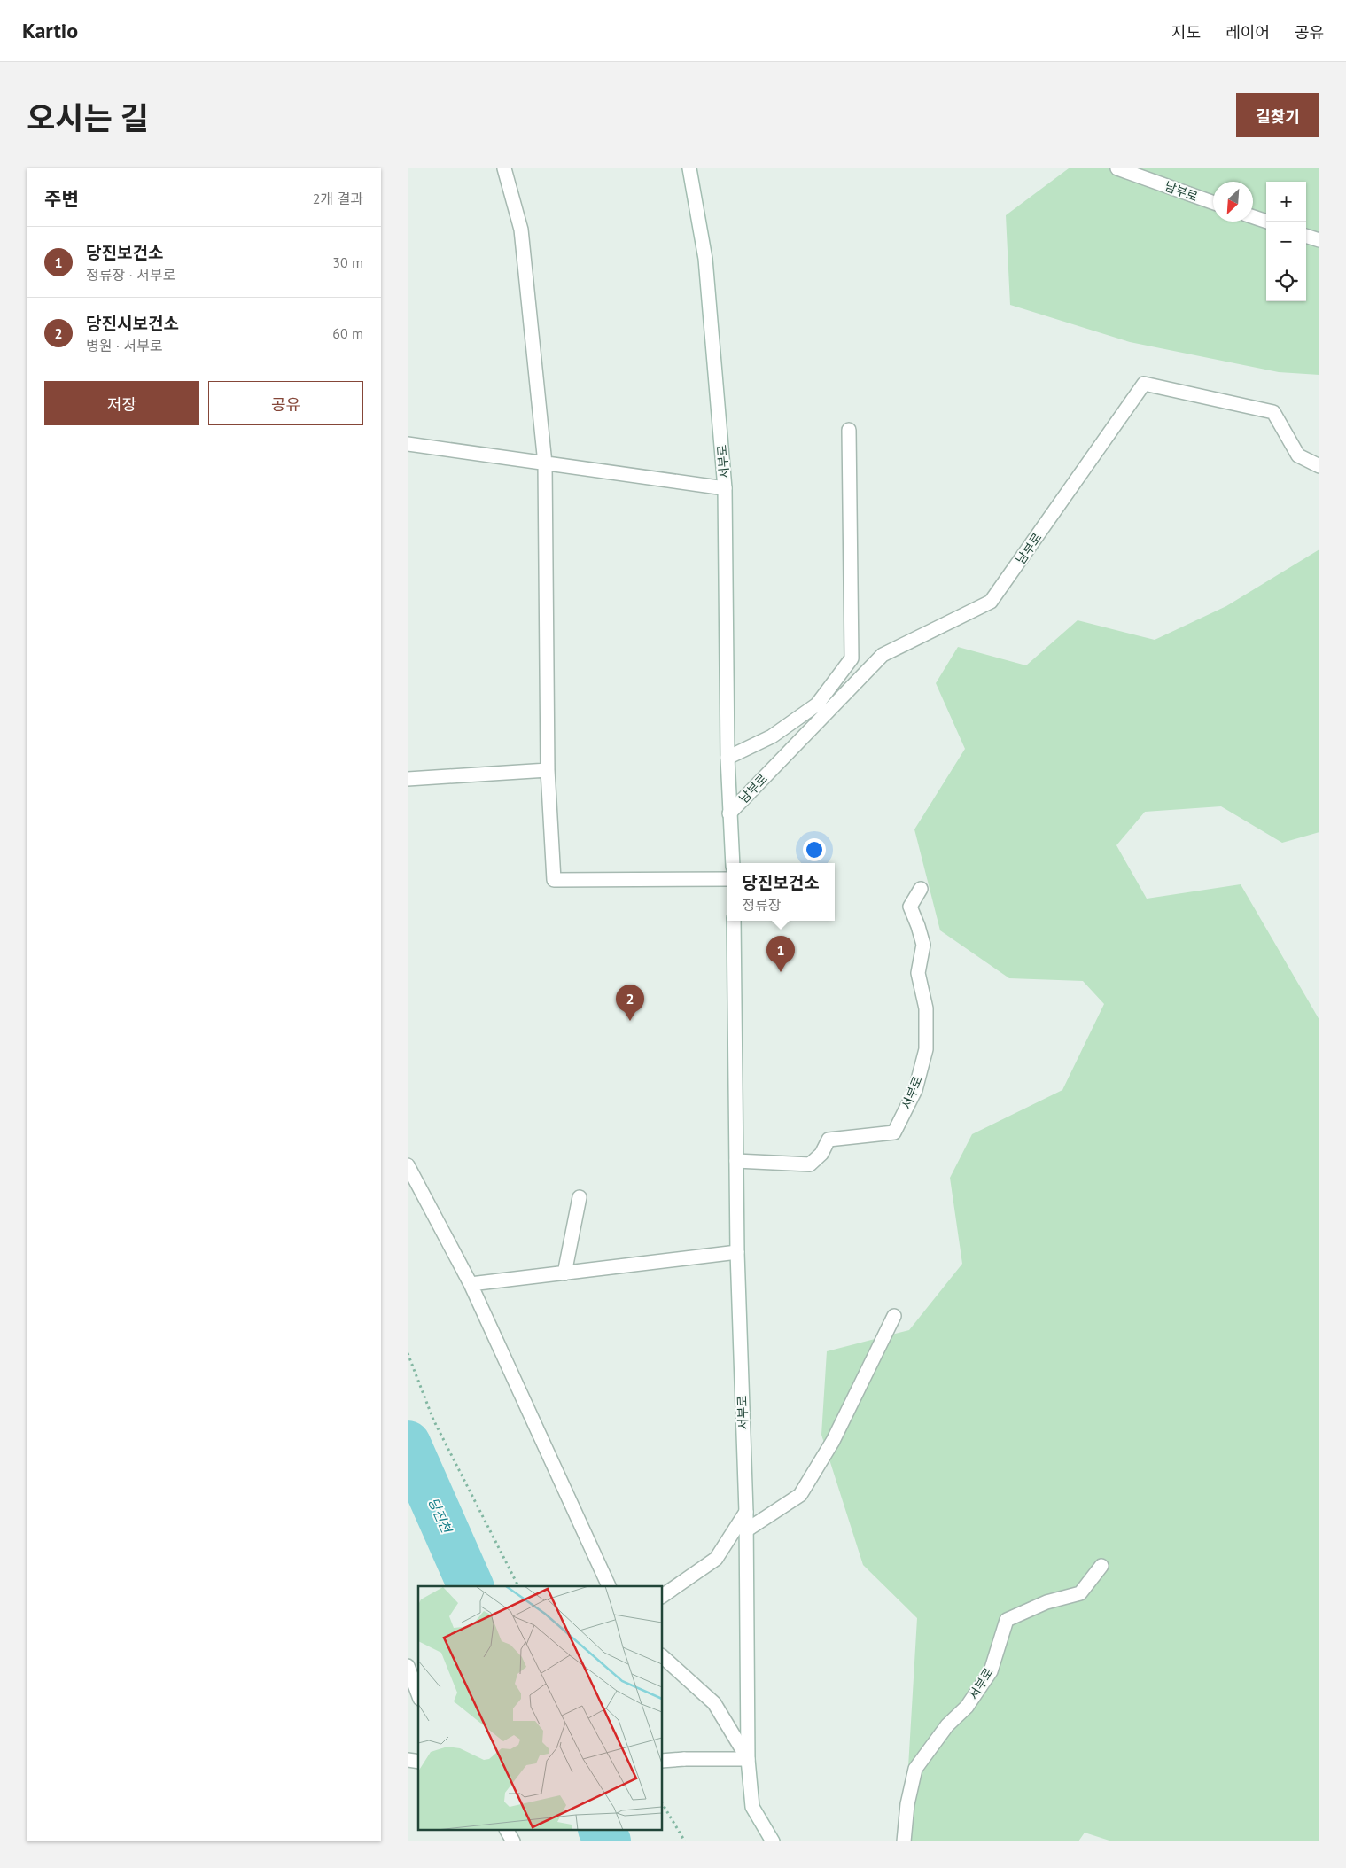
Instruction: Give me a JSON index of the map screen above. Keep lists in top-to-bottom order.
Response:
{
  "streets": {
    "street": ["남부로", "서부로"]
  },
  "crossings": [
    ["남부로", "서부로"]
  ],
  "water": ["당진천"],
  "north": "bottom left",
  "page": {
    "header": "Kartio",
    "nav": ["지도", "레이어", "공유"],
    "title": "오시는 길",
    "buttons": [
      "길찾기",
      ["저장", "공유"]
    ],
    "heading": ["주변", "2개 결과"],
    "map_buttons": ["+", "−"],
    "list": [
      {
        "mark": "1",
        "name": "당진보건소",
        "note": "정류장 · 서부로",
        "value": "30 m"
      },
      {
        "mark": "2",
        "name": "당진시보건소",
        "note": "병원 · 서부로",
        "value": "60 m"
      }
    ],
    "popup": ["당진보건소", "정류장"],
    "pins": ["1", "2"]
  }
}
